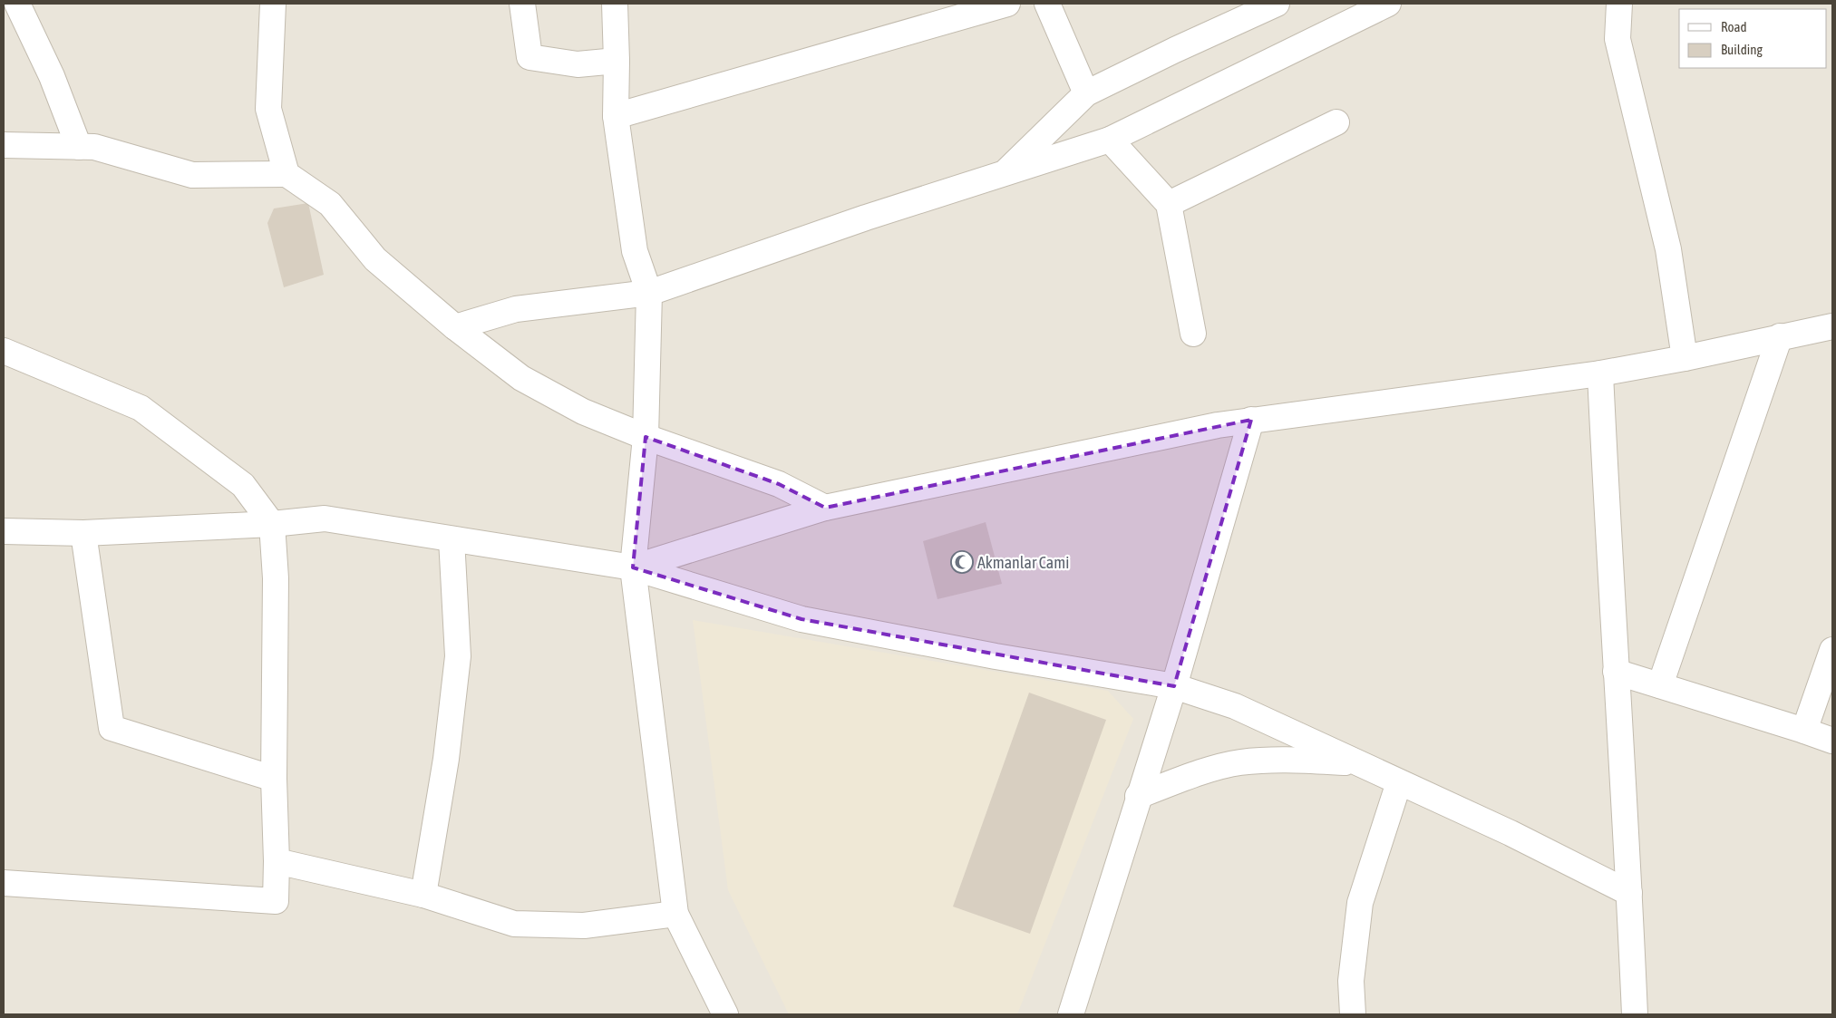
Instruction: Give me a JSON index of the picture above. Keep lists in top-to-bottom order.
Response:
{
  "places": {
    "mosque": ["Akmanlar Cami"]
  },
  "legend": ["Road", "Building"]
}
